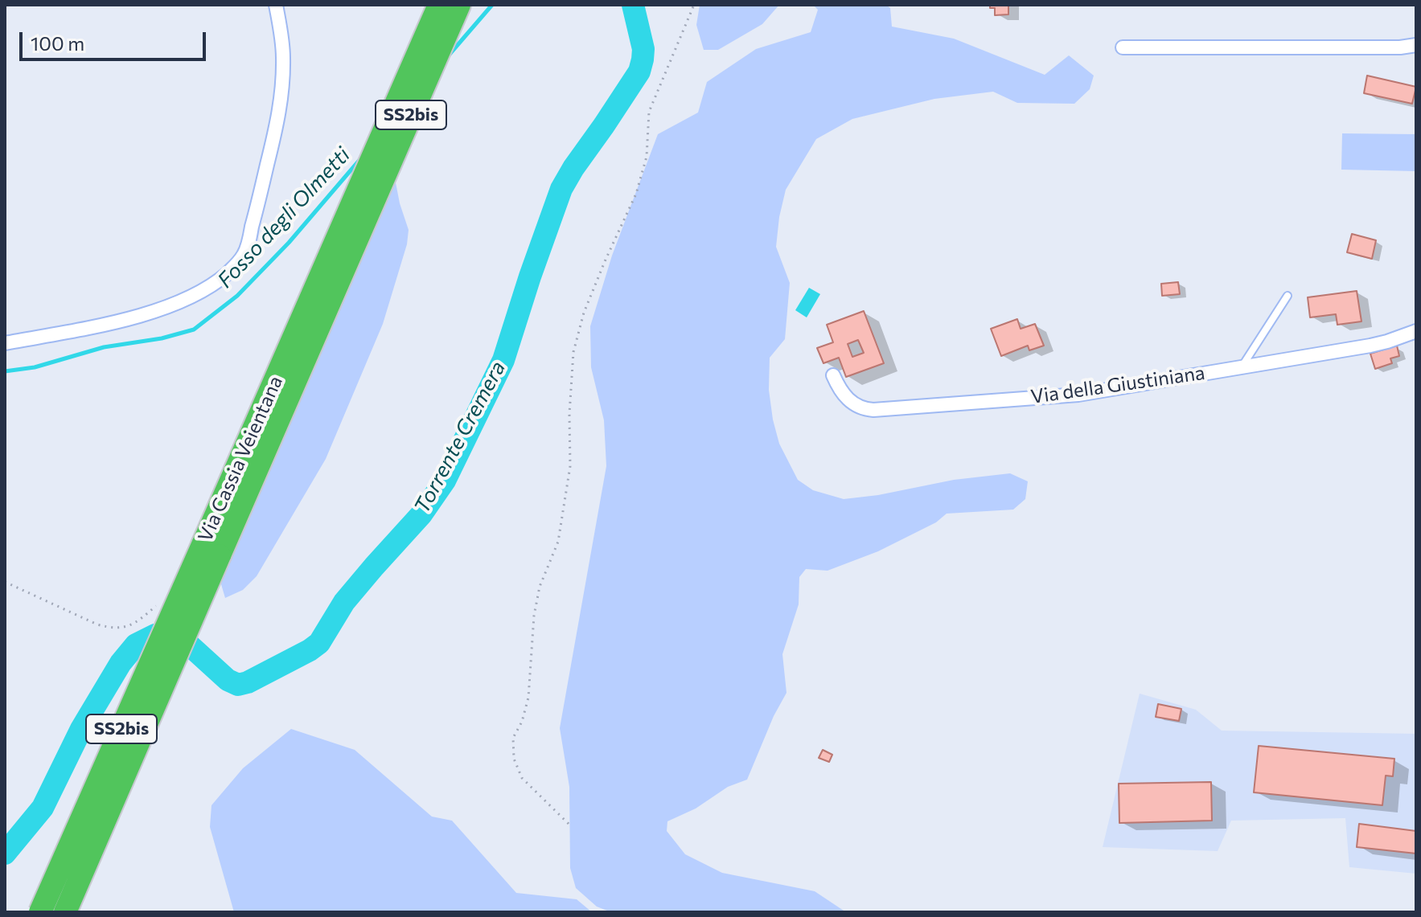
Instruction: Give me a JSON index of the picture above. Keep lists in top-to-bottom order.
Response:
{
  "streets": {
    "highway": ["SS2bis", "Via Cassia Veientana"],
    "street": ["Via della Giustiniana"]
  },
  "water": ["Fosso degli Olmetti", "Torrente Cremera"],
  "scale_bar": "100 m"
}
